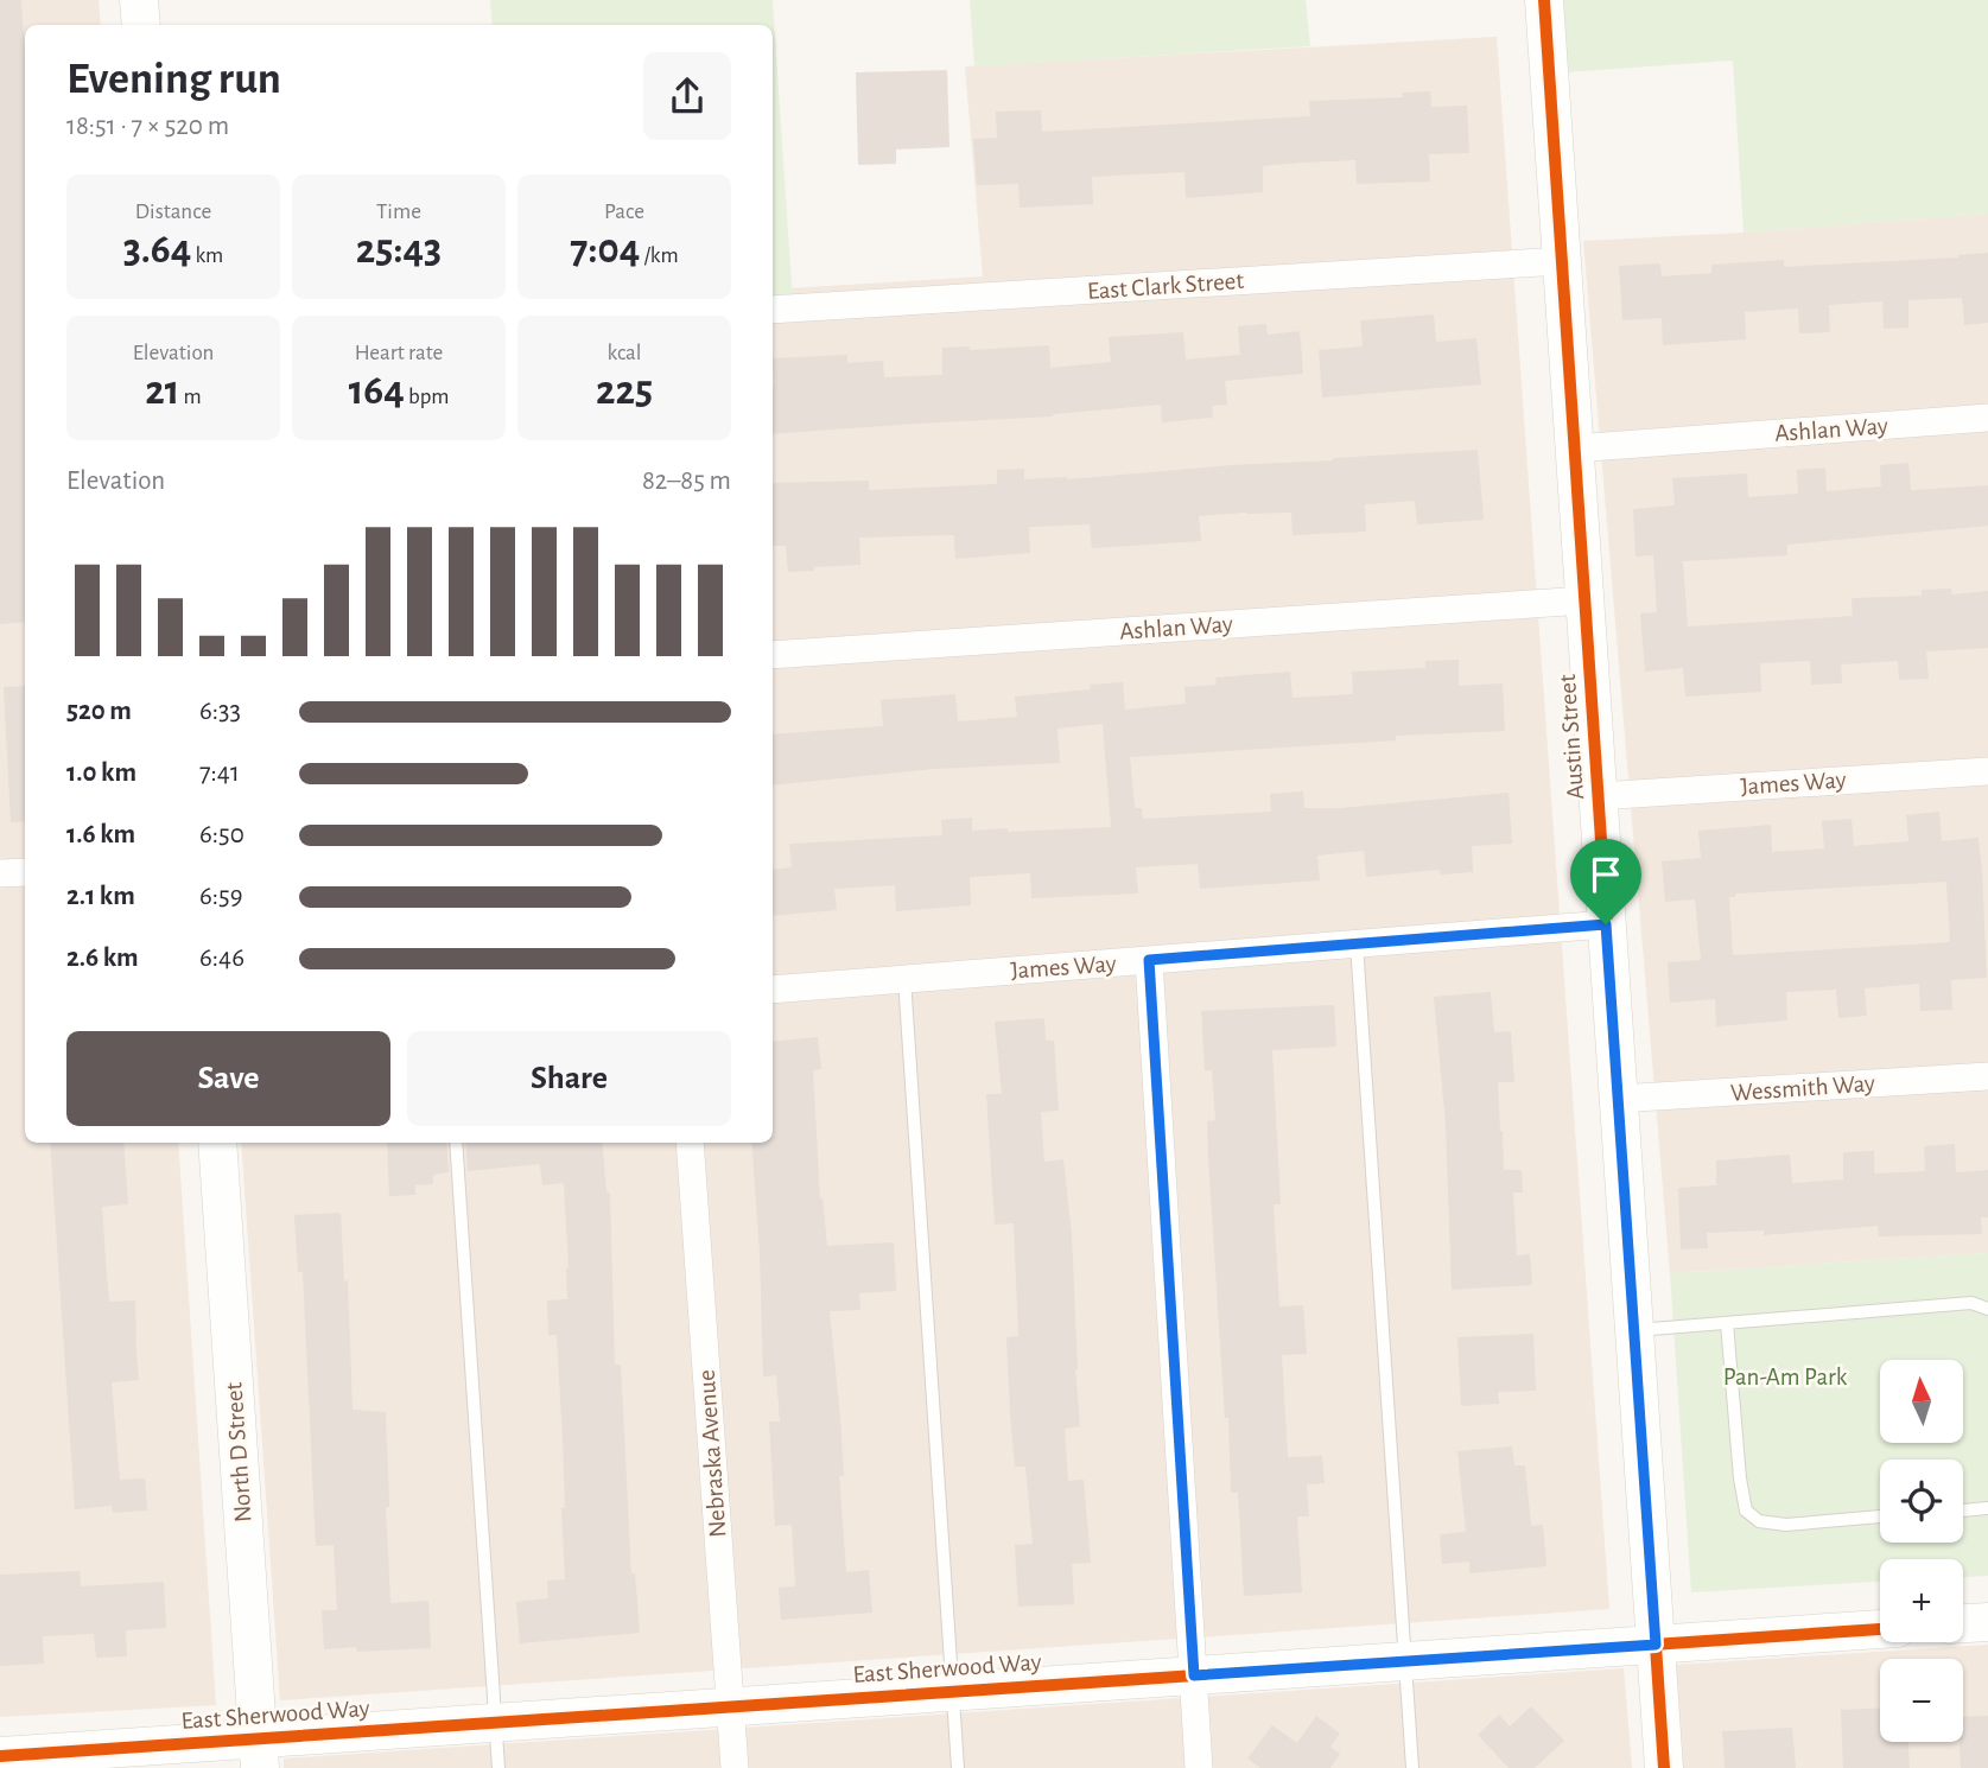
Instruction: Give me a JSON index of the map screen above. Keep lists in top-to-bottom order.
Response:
{
  "streets": {
    "street": [
      "East Clark Street",
      "Ashlan Way",
      "Austin Street",
      "James Way",
      "Wessmith Way",
      "North D Street",
      "Nebraska Avenue",
      "East Sherwood Way"
    ]
  },
  "crossings": [
    ["East Clark Street", "Austin Street"],
    ["Ashlan Way", "Austin Street"],
    ["Austin Street", "James Way"],
    ["Austin Street", "Wessmith Way"],
    ["Austin Street", "East Sherwood Way"],
    ["North D Street", "East Sherwood Way"],
    ["Nebraska Avenue", "East Sherwood Way"]
  ],
  "parks": ["Pan-Am Park"],
  "north": "top",
  "page": {
    "heading": ["Evening run", "18:51 · 7 × 520 m"],
    "stats": [
      ["Distance", "3.64 km"],
      ["Time", "25:43"],
      ["Pace", "7:04 /km"],
      ["Elevation", "21 m"],
      ["Heart rate", "164 bpm"],
      ["kcal", "225"]
    ],
    "chart": ["Elevation", "82–85 m"],
    "list": [
      {
        "name": "520 m",
        "note": "6:33"
      },
      {
        "name": "1.0 km",
        "note": "7:41"
      },
      {
        "name": "1.6 km",
        "note": "6:50"
      },
      {
        "name": "2.1 km",
        "note": "6:59"
      },
      {
        "name": "2.6 km",
        "note": "6:46"
      }
    ],
    "buttons": ["Save", "Share"],
    "map_buttons": ["+", "−"]
  }
}
